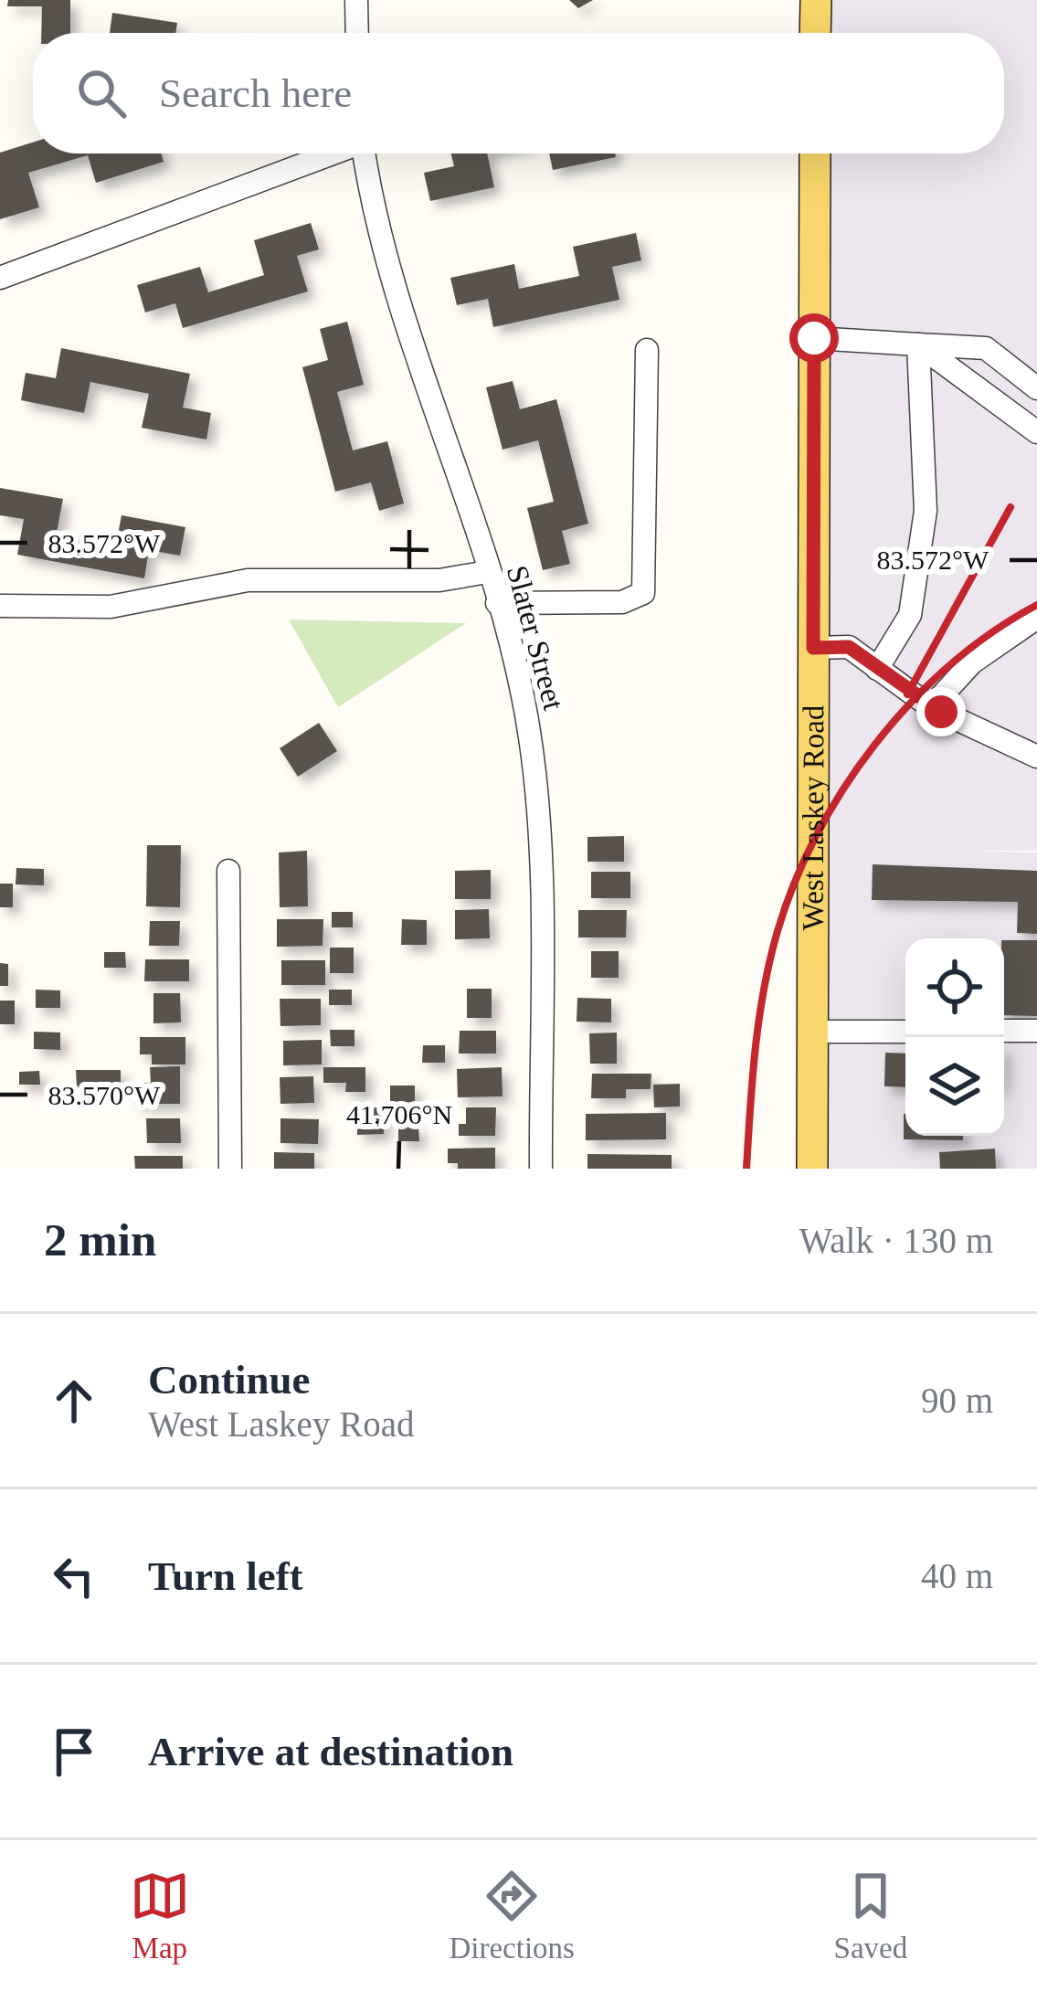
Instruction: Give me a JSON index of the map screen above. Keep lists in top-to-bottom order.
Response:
{
  "streets": {
    "main road": ["West Laskey Road"],
    "street": ["Slater Street"]
  },
  "page": {
    "search": "Search here",
    "heading": ["2 min", "Walk · 130 m"],
    "list": [
      ["Continue", "West Laskey Road", "90 m"],
      ["Turn left", "40 m"],
      "Arrive at destination"
    ],
    "nav": ["Map", "Directions", "Saved"]
  },
  "coordinates": ["83.572°W", "83.570°W", "41.706°N"]
}
